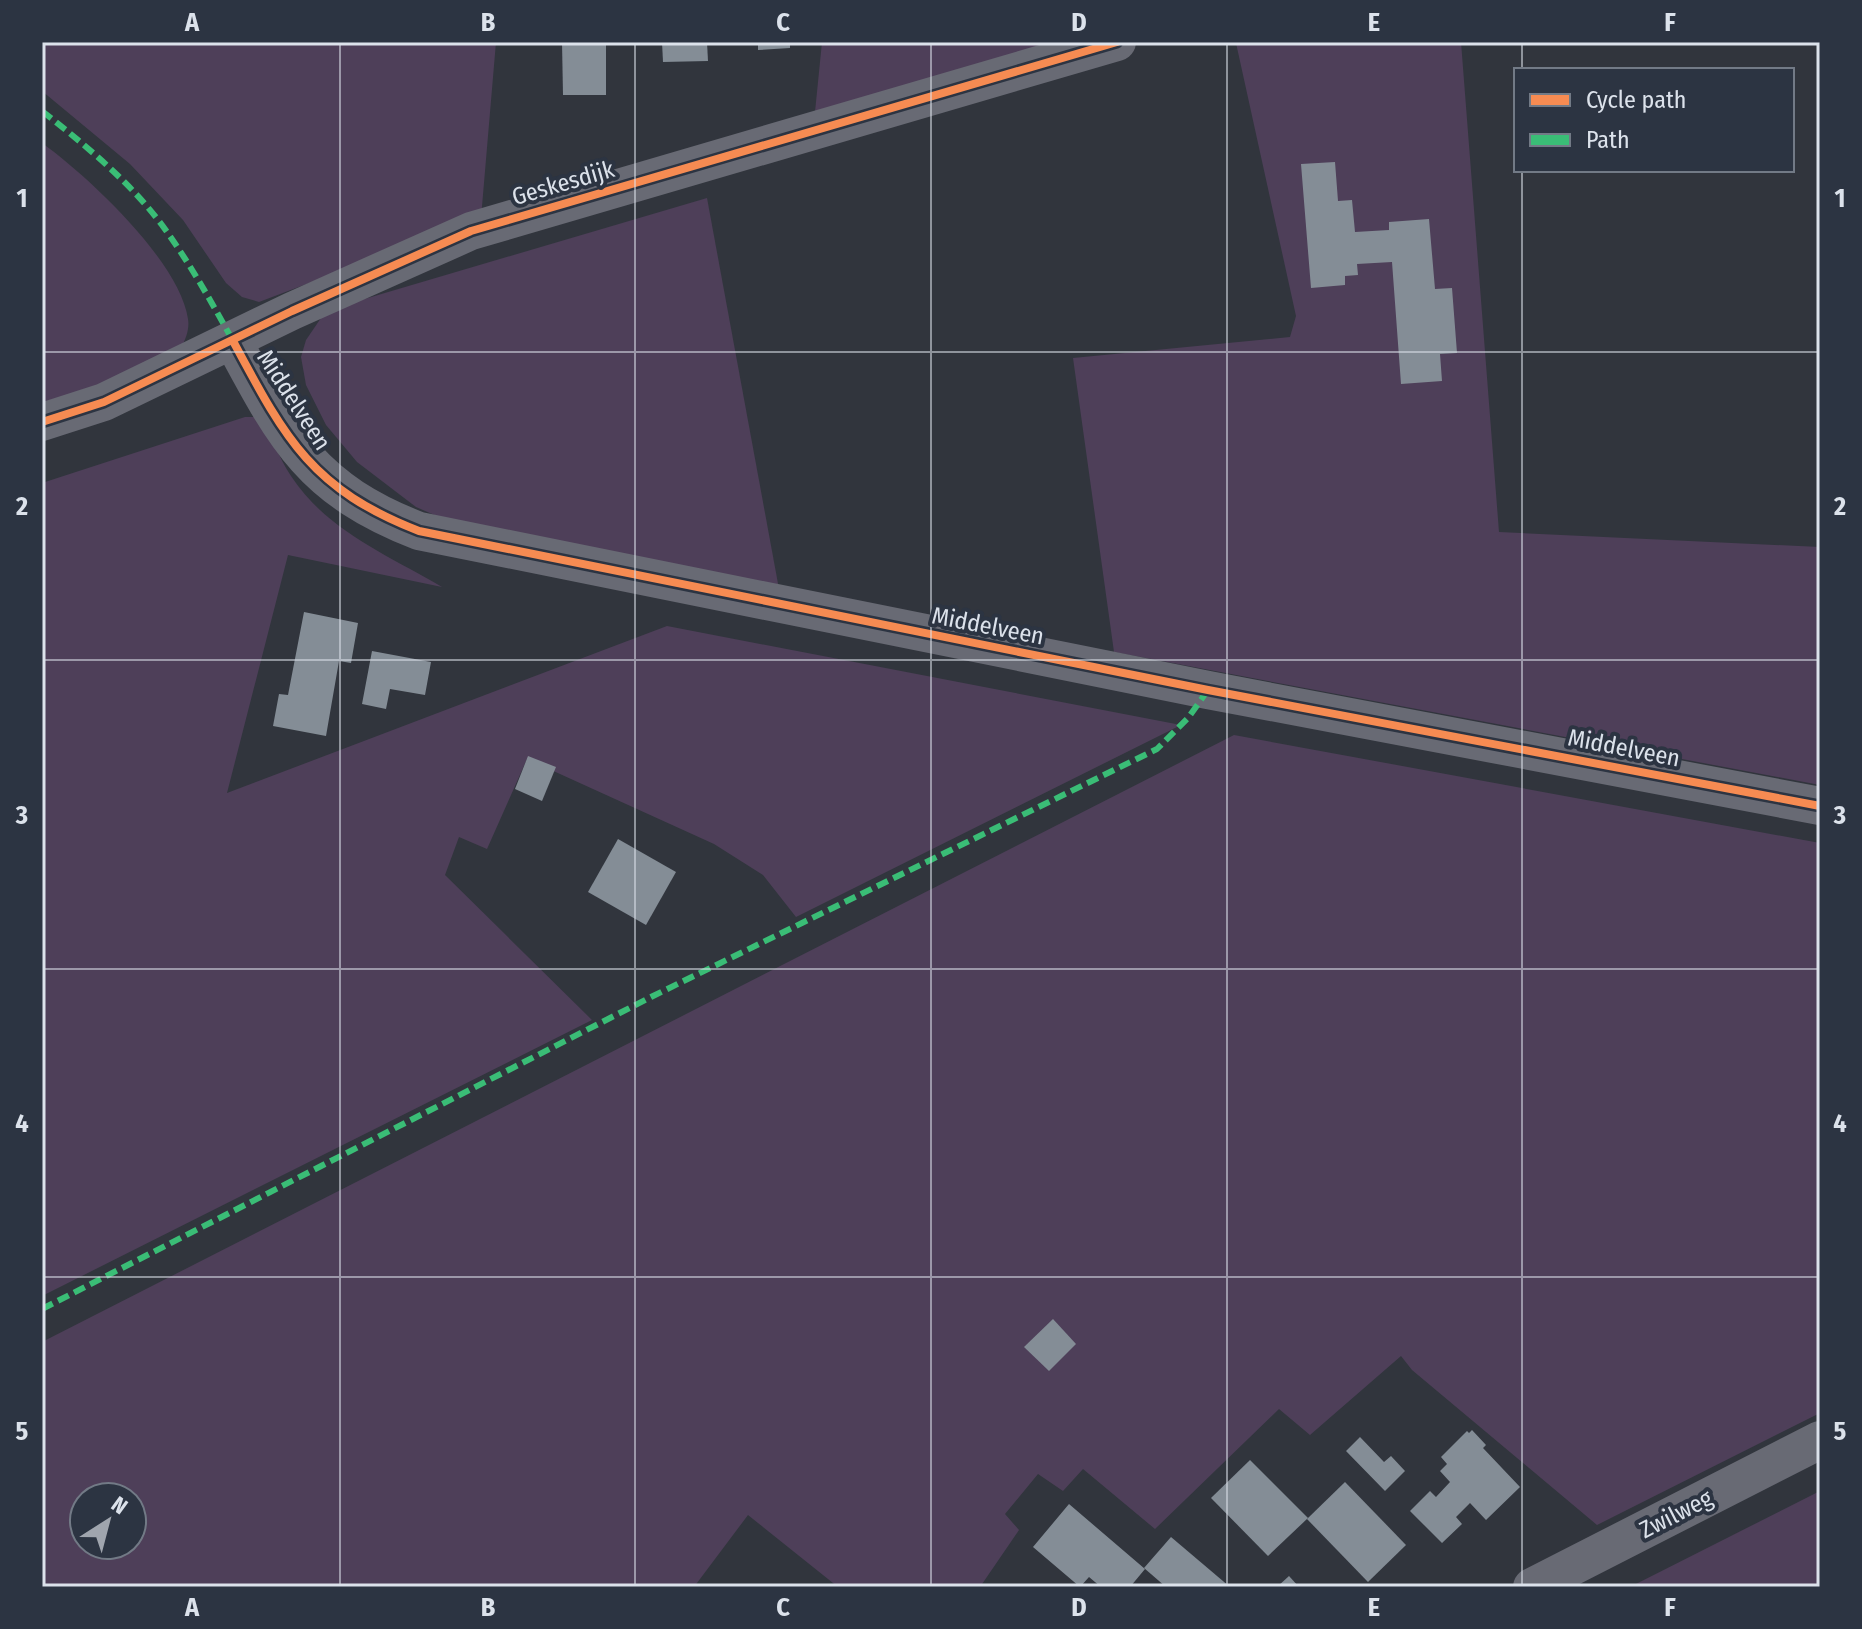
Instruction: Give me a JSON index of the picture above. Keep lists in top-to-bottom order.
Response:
{
  "streets": {
    "street": ["Geskesdijk", "Middelveen", "Zwilweg"]
  },
  "crossings": [
    ["Geskesdijk", "Middelveen"]
  ],
  "legend": ["Cycle path", "Path"],
  "north": "top right",
  "grid": {
    "columns": [
      "A",
      "B",
      "C",
      "D",
      "E",
      "F"
    ],
    "rows": [
      "1",
      "2",
      "3",
      "4",
      "5"
    ]
  }
}
